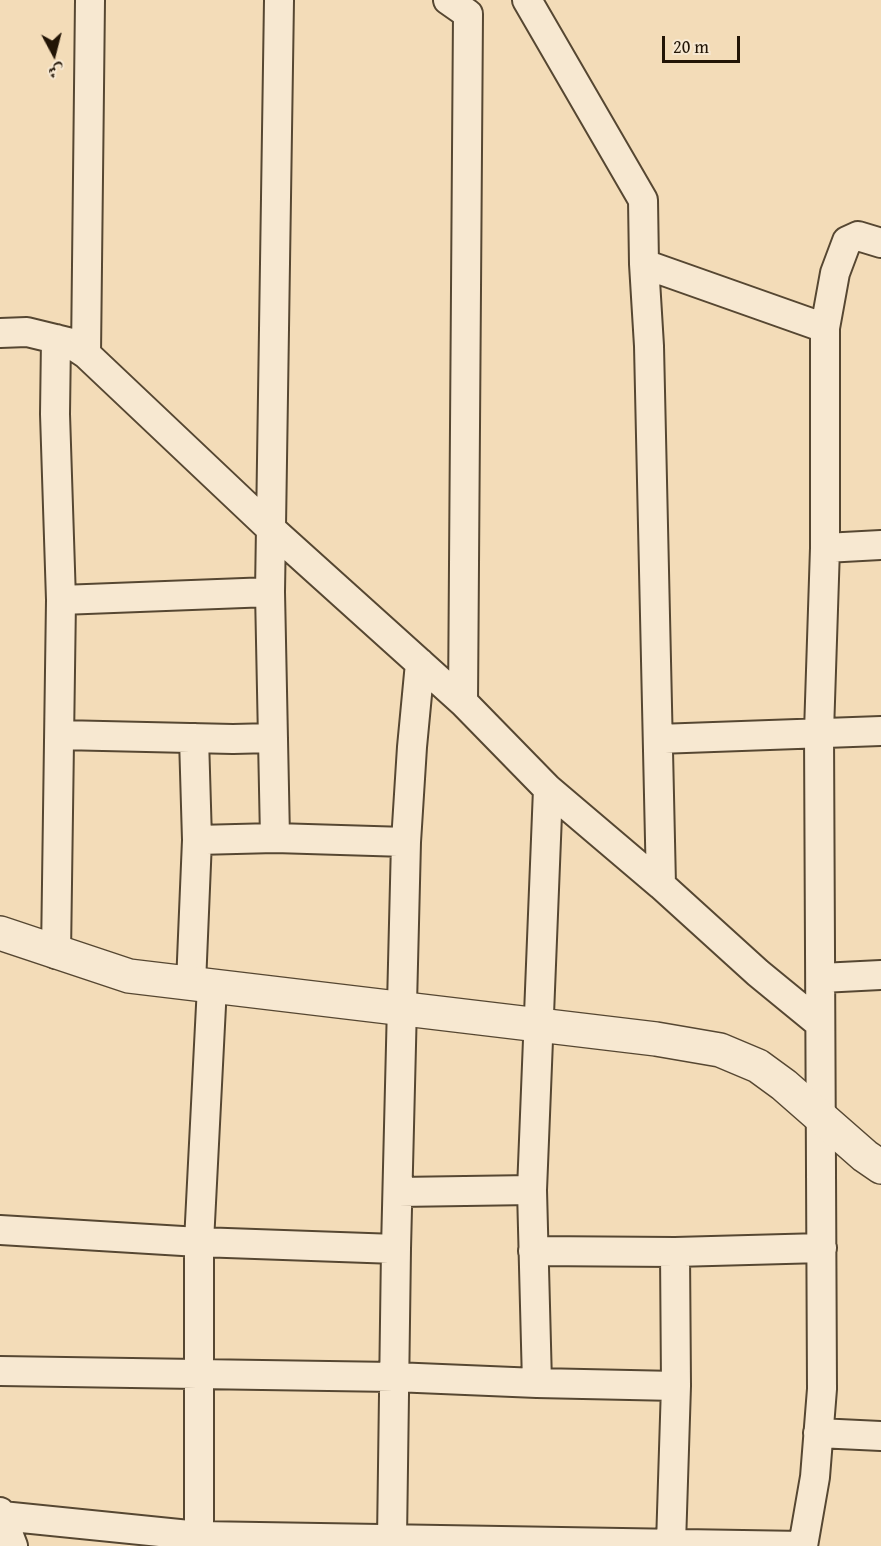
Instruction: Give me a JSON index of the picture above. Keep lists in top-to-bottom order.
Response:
{
  "scale_bar": "20 m",
  "north": "bottom"
}
